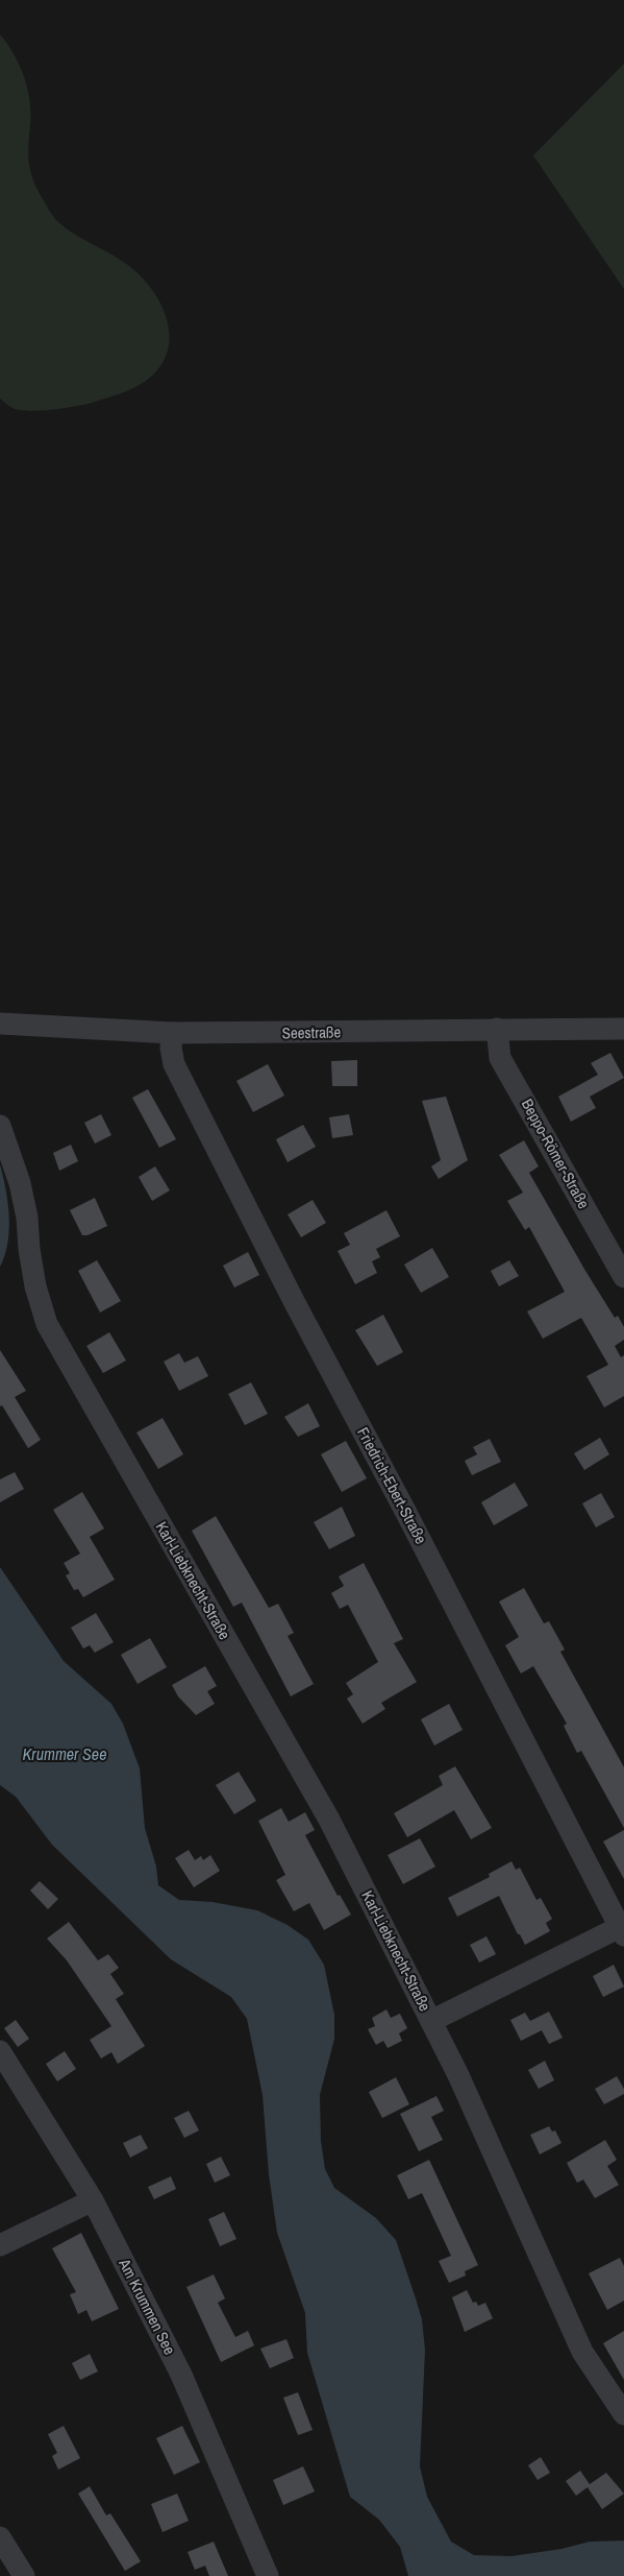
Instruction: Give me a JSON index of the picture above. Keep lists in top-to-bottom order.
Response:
{
  "streets": {
    "street": [
      "Seestraße",
      "Beppo-Römer-Straße",
      "Friedrich-Ebert-Straße",
      "Karl-Liebknecht-Straße",
      "Am Krummen See"
    ]
  },
  "crossings": [
    ["Seestraße", "Beppo-Römer-Straße"],
    ["Seestraße", "Friedrich-Ebert-Straße"],
    ["Friedrich-Ebert-Straße", "Karl-Liebknecht-Straße"]
  ],
  "water": ["Krummer See"]
}
